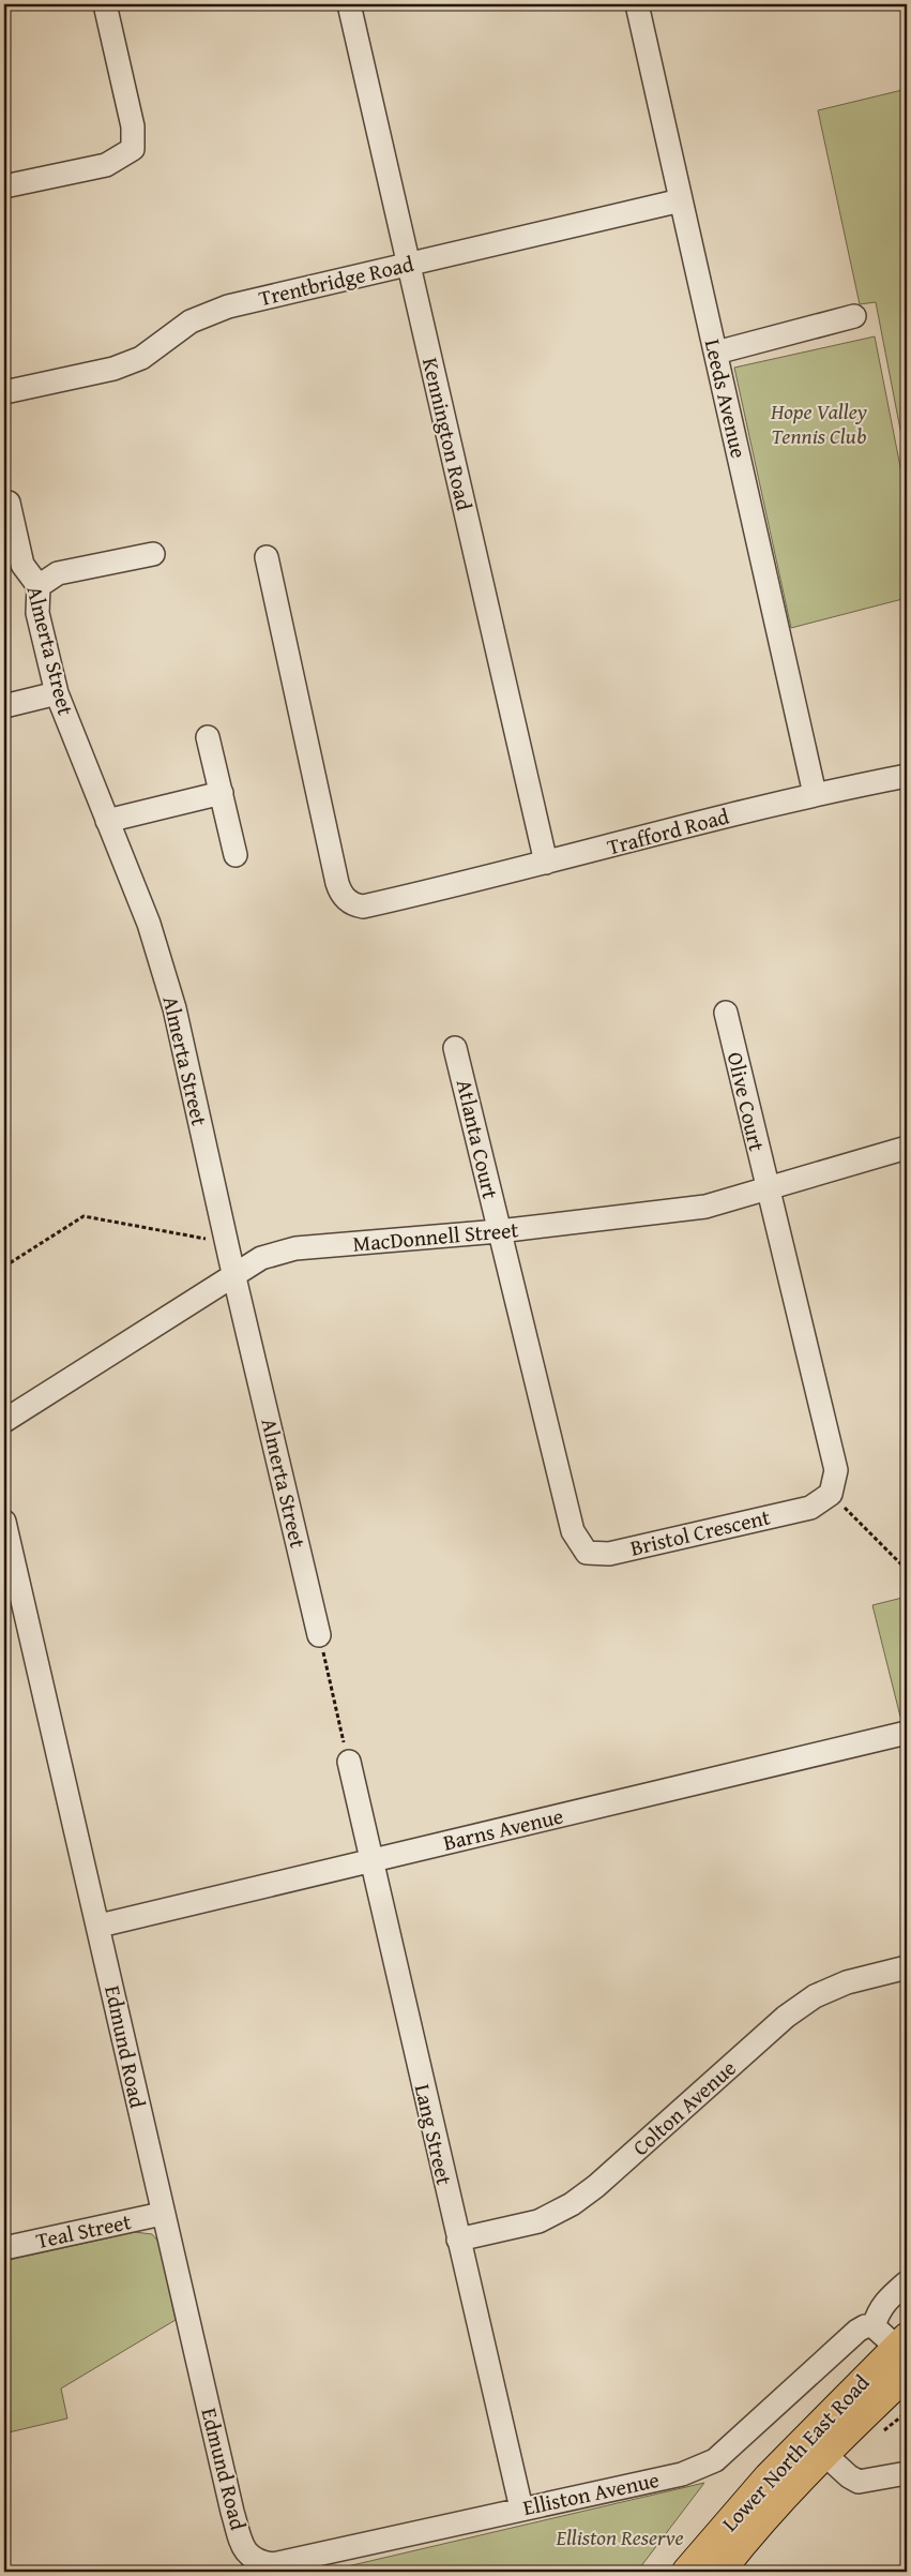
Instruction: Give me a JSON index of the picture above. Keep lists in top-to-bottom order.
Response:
{
  "streets": {
    "main road": ["Lower North East Road"],
    "street": [
      "Trentbridge Road",
      "Leeds Avenue",
      "Kennington Road",
      "Almerta Street",
      "Trafford Road",
      "Olive Court",
      "Atlanta Court",
      "MacDonnell Street",
      "Bristol Crescent",
      "Barns Avenue",
      "Edmund Road",
      "Colton Avenue",
      "Lang Street",
      "Teal Street",
      "Elliston Avenue"
    ]
  },
  "crossings": [
    ["Trentbridge Road", "Leeds Avenue"],
    ["Trentbridge Road", "Kennington Road"],
    ["Leeds Avenue", "Trafford Road"],
    ["Kennington Road", "Trafford Road"],
    ["Almerta Street", "MacDonnell Street"],
    ["Olive Court", "MacDonnell Street"],
    ["Atlanta Court", "MacDonnell Street"],
    ["Atlanta Court", "Bristol Crescent"],
    ["MacDonnell Street", "Bristol Crescent"],
    ["Barns Avenue", "Edmund Road"],
    ["Barns Avenue", "Lang Street"],
    ["Edmund Road", "Teal Street"],
    ["Edmund Road", "Elliston Avenue"],
    ["Colton Avenue", "Lang Street"],
    ["Lang Street", "Elliston Avenue"]
  ],
  "parks": ["Hope Valley Tennis Club", "Elliston Reserve"]
}
